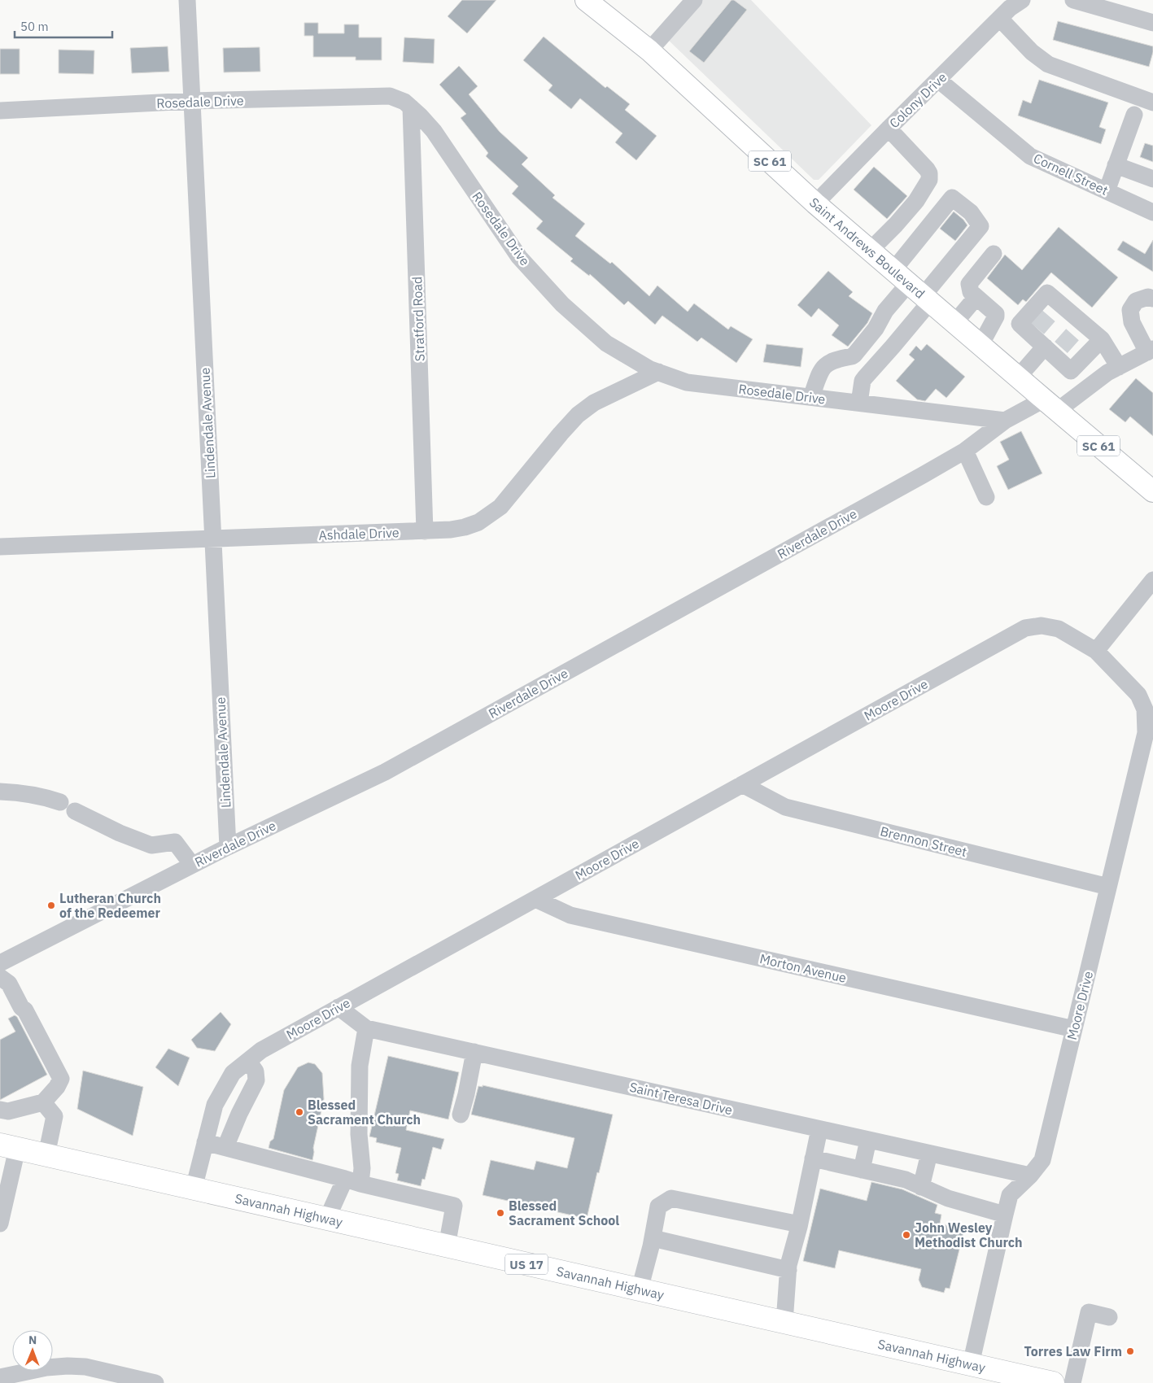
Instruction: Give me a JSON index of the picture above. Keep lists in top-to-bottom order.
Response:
{
  "streets": {
    "highway": ["Savannah Highway", "US 17"],
    "main road": ["SC 61", "Saint Andrews Boulevard"],
    "street": [
      "Colony Drive",
      "Rosedale Drive",
      "Cornell Street",
      "Stratford Road",
      "Lindendale Avenue",
      "Ashdale Drive",
      "Riverdale Drive",
      "Moore Drive",
      "Brennon Street",
      "Morton Avenue",
      "Saint Teresa Drive"
    ]
  },
  "crossings": [
    ["Colony Drive", "Cornell Street"],
    ["Colony Drive", "Saint Andrews Boulevard"],
    ["Rosedale Drive", "Stratford Road"],
    ["Rosedale Drive", "Lindendale Avenue"],
    ["Rosedale Drive", "Ashdale Drive"],
    ["Rosedale Drive", "Riverdale Drive"],
    ["Saint Andrews Boulevard", "Riverdale Drive"],
    ["Stratford Road", "Ashdale Drive"],
    ["Lindendale Avenue", "Ashdale Drive"],
    ["Lindendale Avenue", "Riverdale Drive"],
    ["Moore Drive", "Brennon Street"],
    ["Moore Drive", "Morton Avenue"],
    ["Moore Drive", "Saint Teresa Drive"],
    ["Moore Drive", "Savannah Highway"]
  ],
  "places": [
    "Lutheran Church of the Redeemer",
    "Blessed Sacrament Church",
    "Blessed Sacrament School",
    "John Wesley Methodist Church",
    "Torres Law Firm"
  ],
  "scale_bar": "50 m",
  "north": "top"
}
